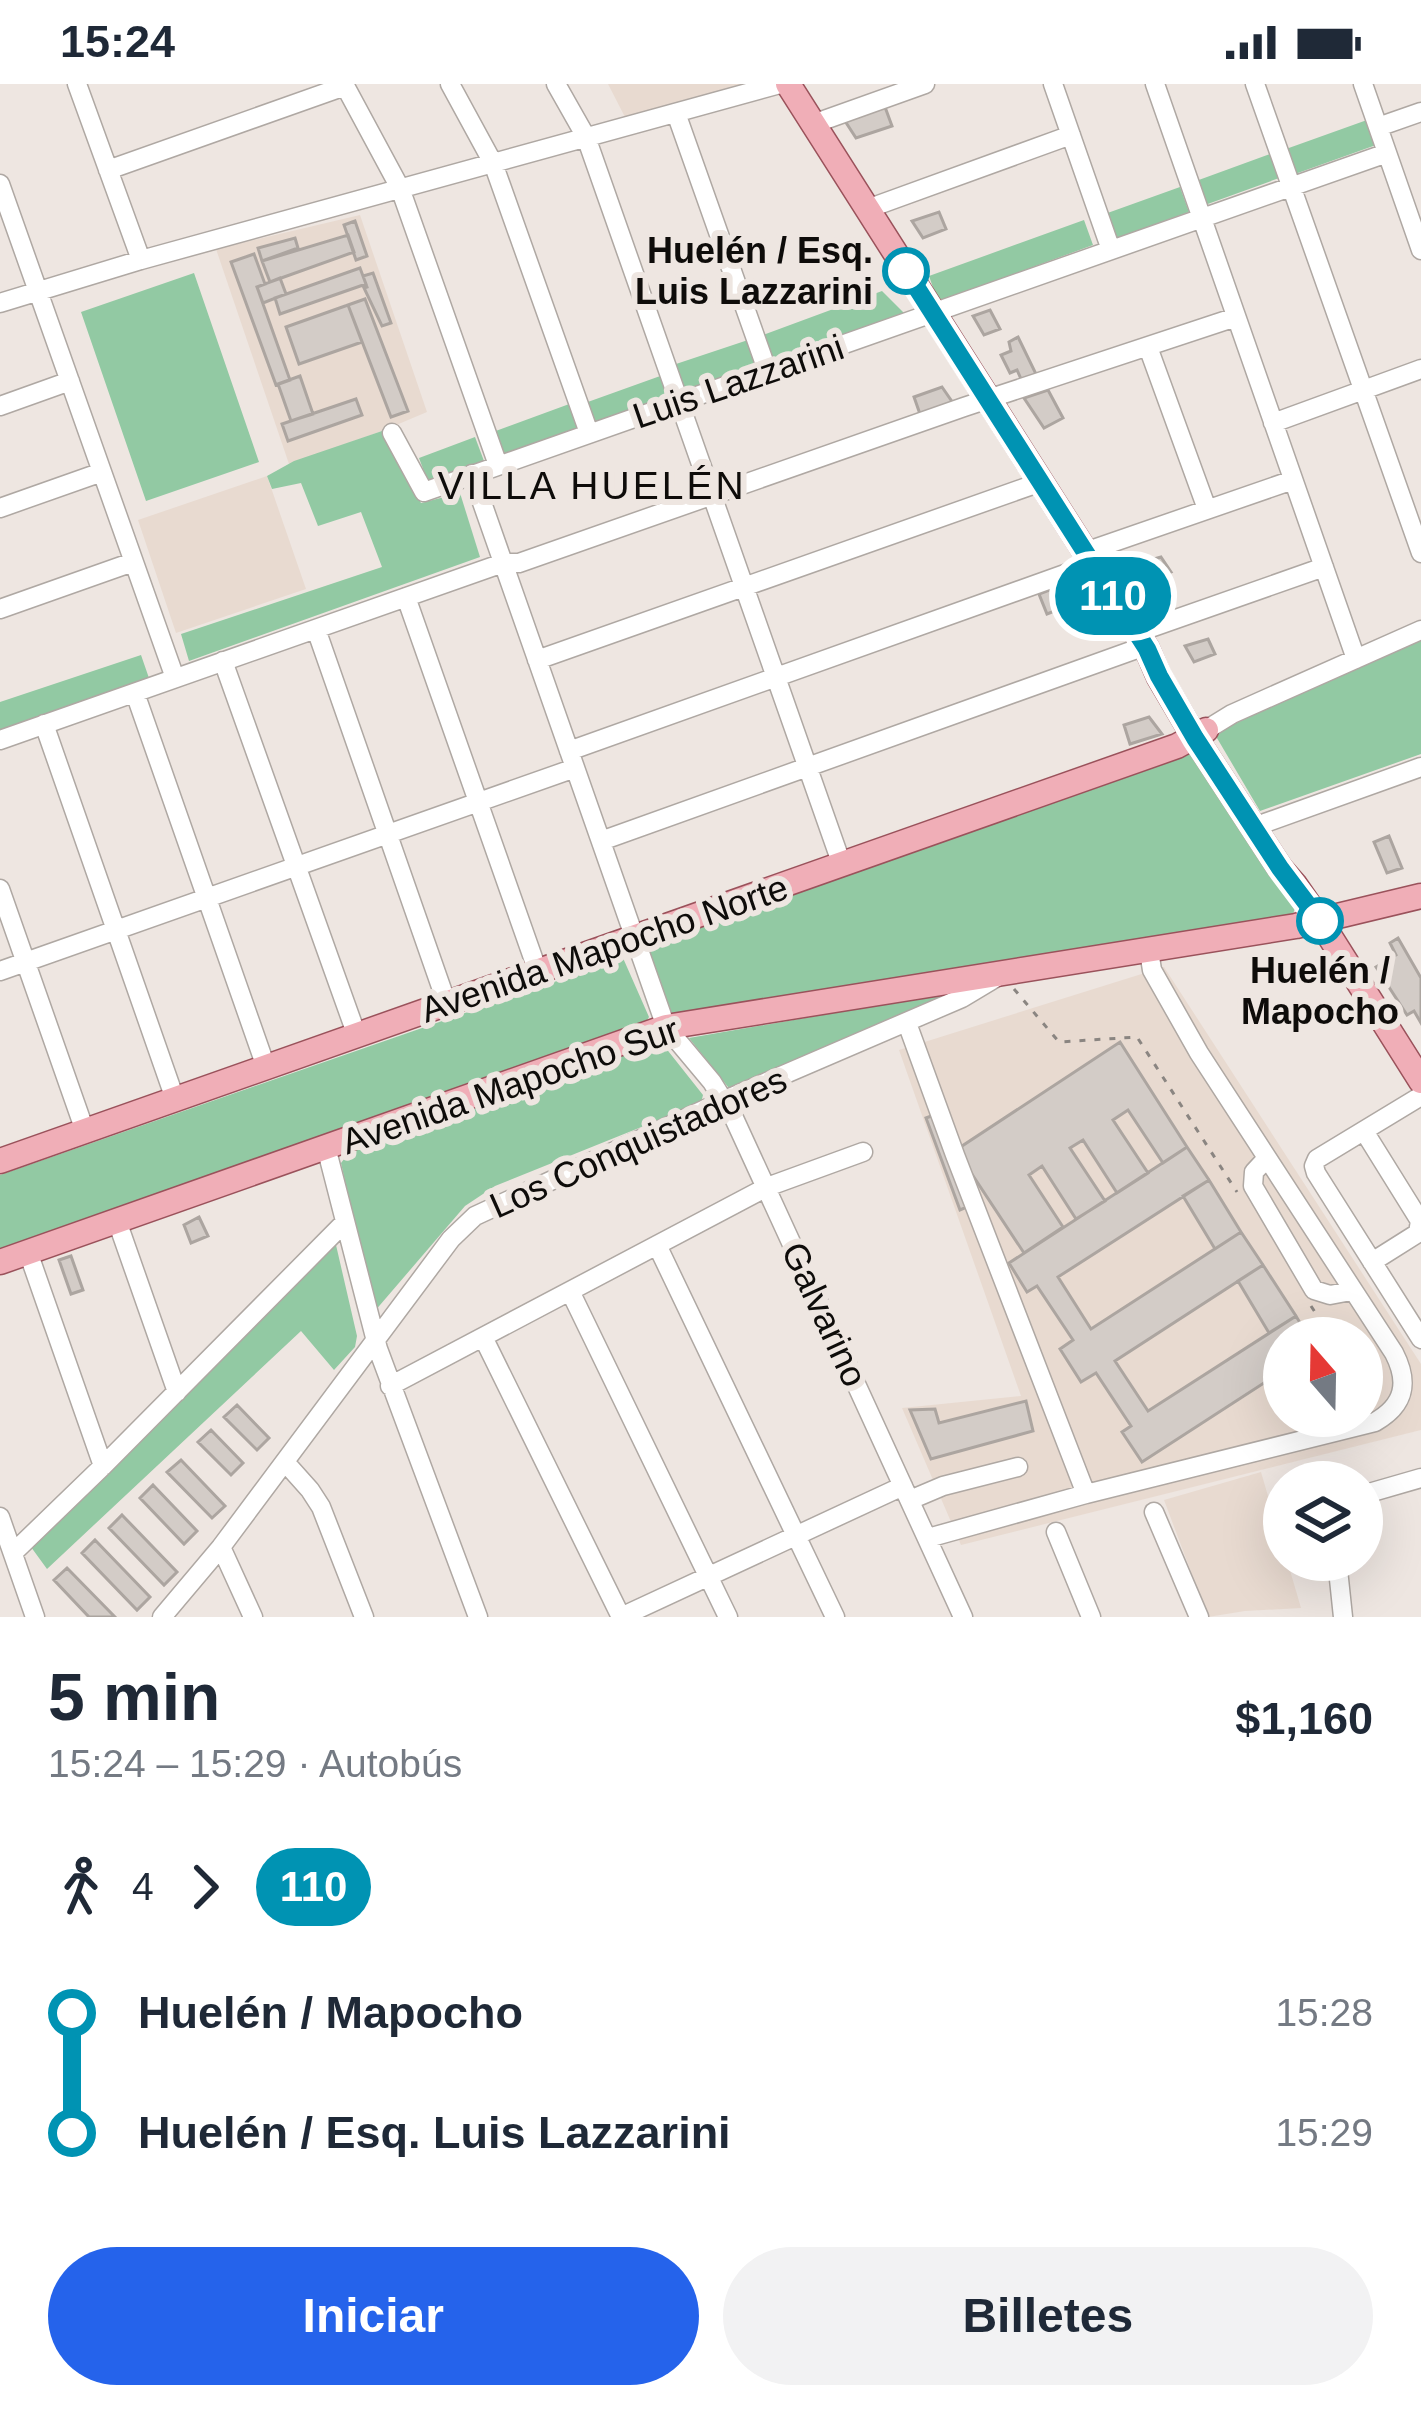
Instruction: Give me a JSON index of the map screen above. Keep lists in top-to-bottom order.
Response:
{
  "streets": {
    "main road": ["Avenida Mapocho Norte", "Avenida Mapocho Sur"],
    "street": ["Luis Lazzarini", "Los Conquistadores", "Galvarino"]
  },
  "crossings": [
    ["Luis Lazzarini", "Galvarino"],
    ["Avenida Mapocho Norte", "Galvarino"],
    ["Avenida Mapocho Sur", "Los Conquistadores"],
    ["Avenida Mapocho Sur", "Galvarino"],
    ["Los Conquistadores", "Galvarino"]
  ],
  "districts": ["VILLA HUELÉN"],
  "places": ["Huelén / Esq. Luis Lazzarini", "Huelén / Mapocho"],
  "lines": ["bus line 110"],
  "north": "top",
  "page": {
    "status": "15:24",
    "on_map": "110",
    "heading": ["5 min", "15:24 – 15:29 · Autobús", "$1,160"],
    "legs": ["4", "110"],
    "list": [
      {
        "name": "Huelén / Mapocho",
        "value": "15:28"
      },
      {
        "name": "Huelén / Esq. Luis Lazzarini",
        "value": "15:29"
      }
    ],
    "buttons": ["Iniciar", "Billetes"]
  }
}
